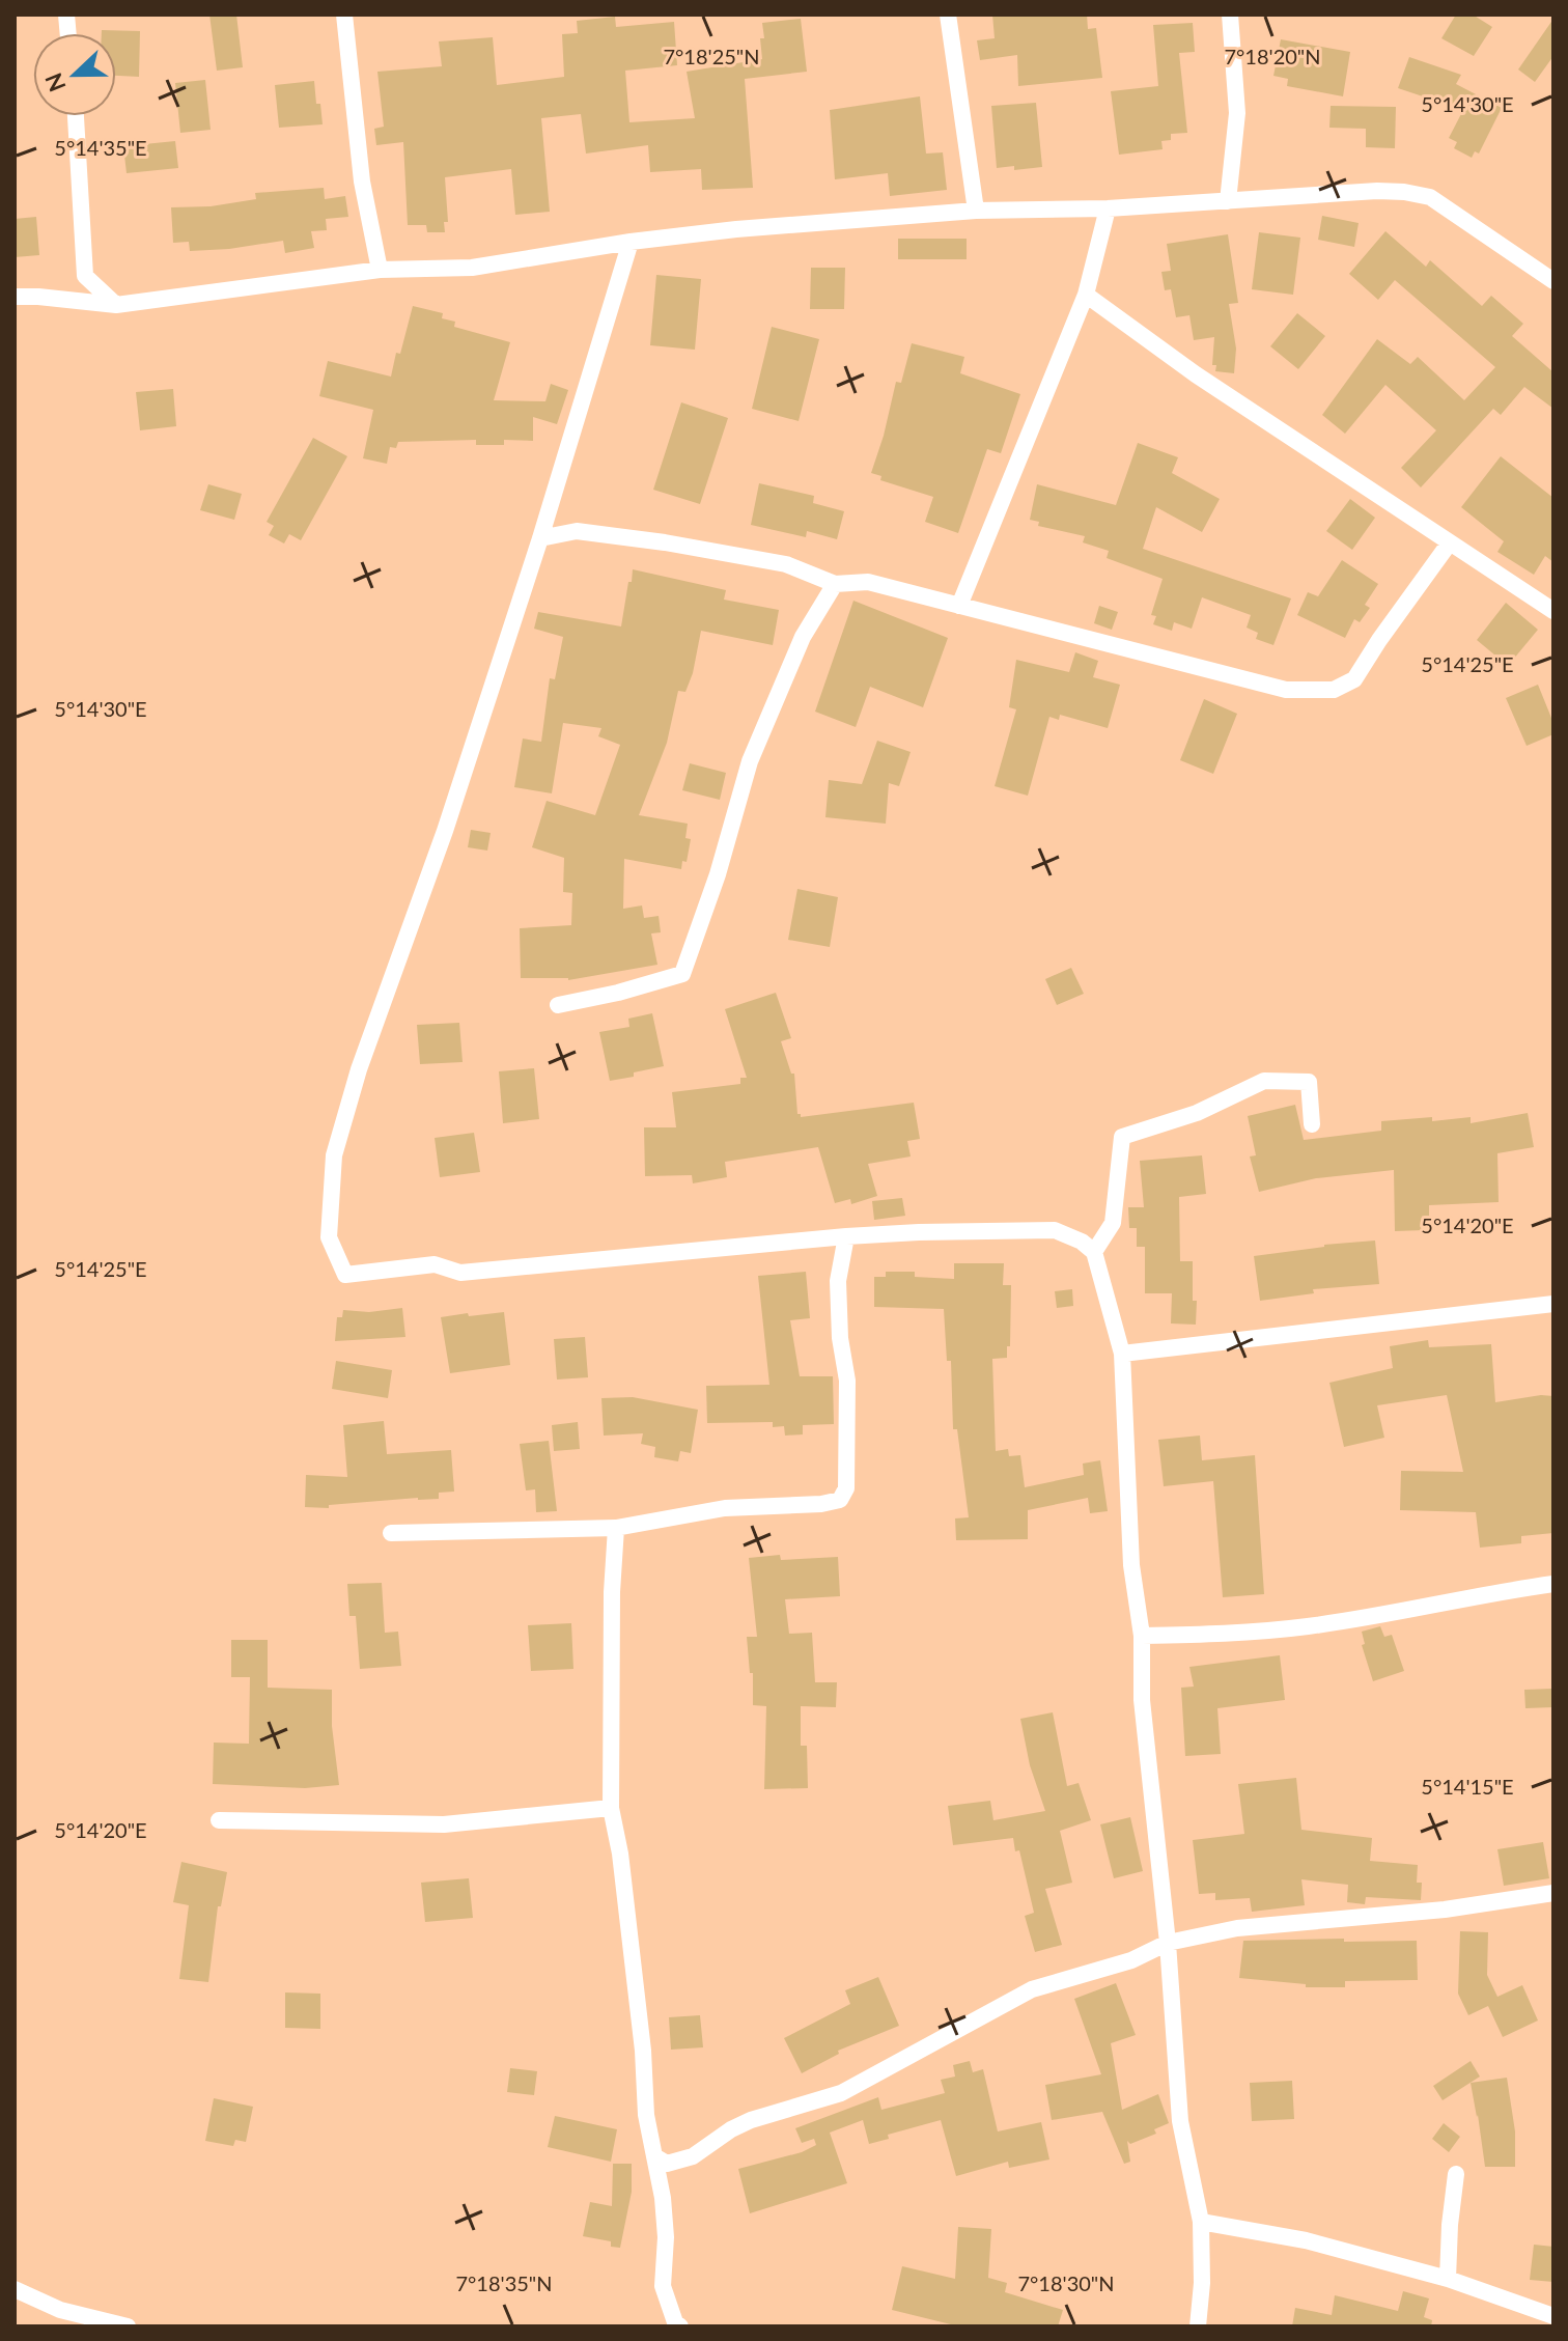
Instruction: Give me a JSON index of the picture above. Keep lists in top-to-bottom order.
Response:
{
  "north": "left",
  "coordinates": [
    "7°18'25\"N",
    "7°18'20\"N",
    "5°14'30\"E",
    "5°14'35\"E",
    "5°14'25\"E",
    "5°14'20\"E",
    "5°14'15\"E",
    "7°18'35\"N",
    "7°18'30\"N"
  ]
}
